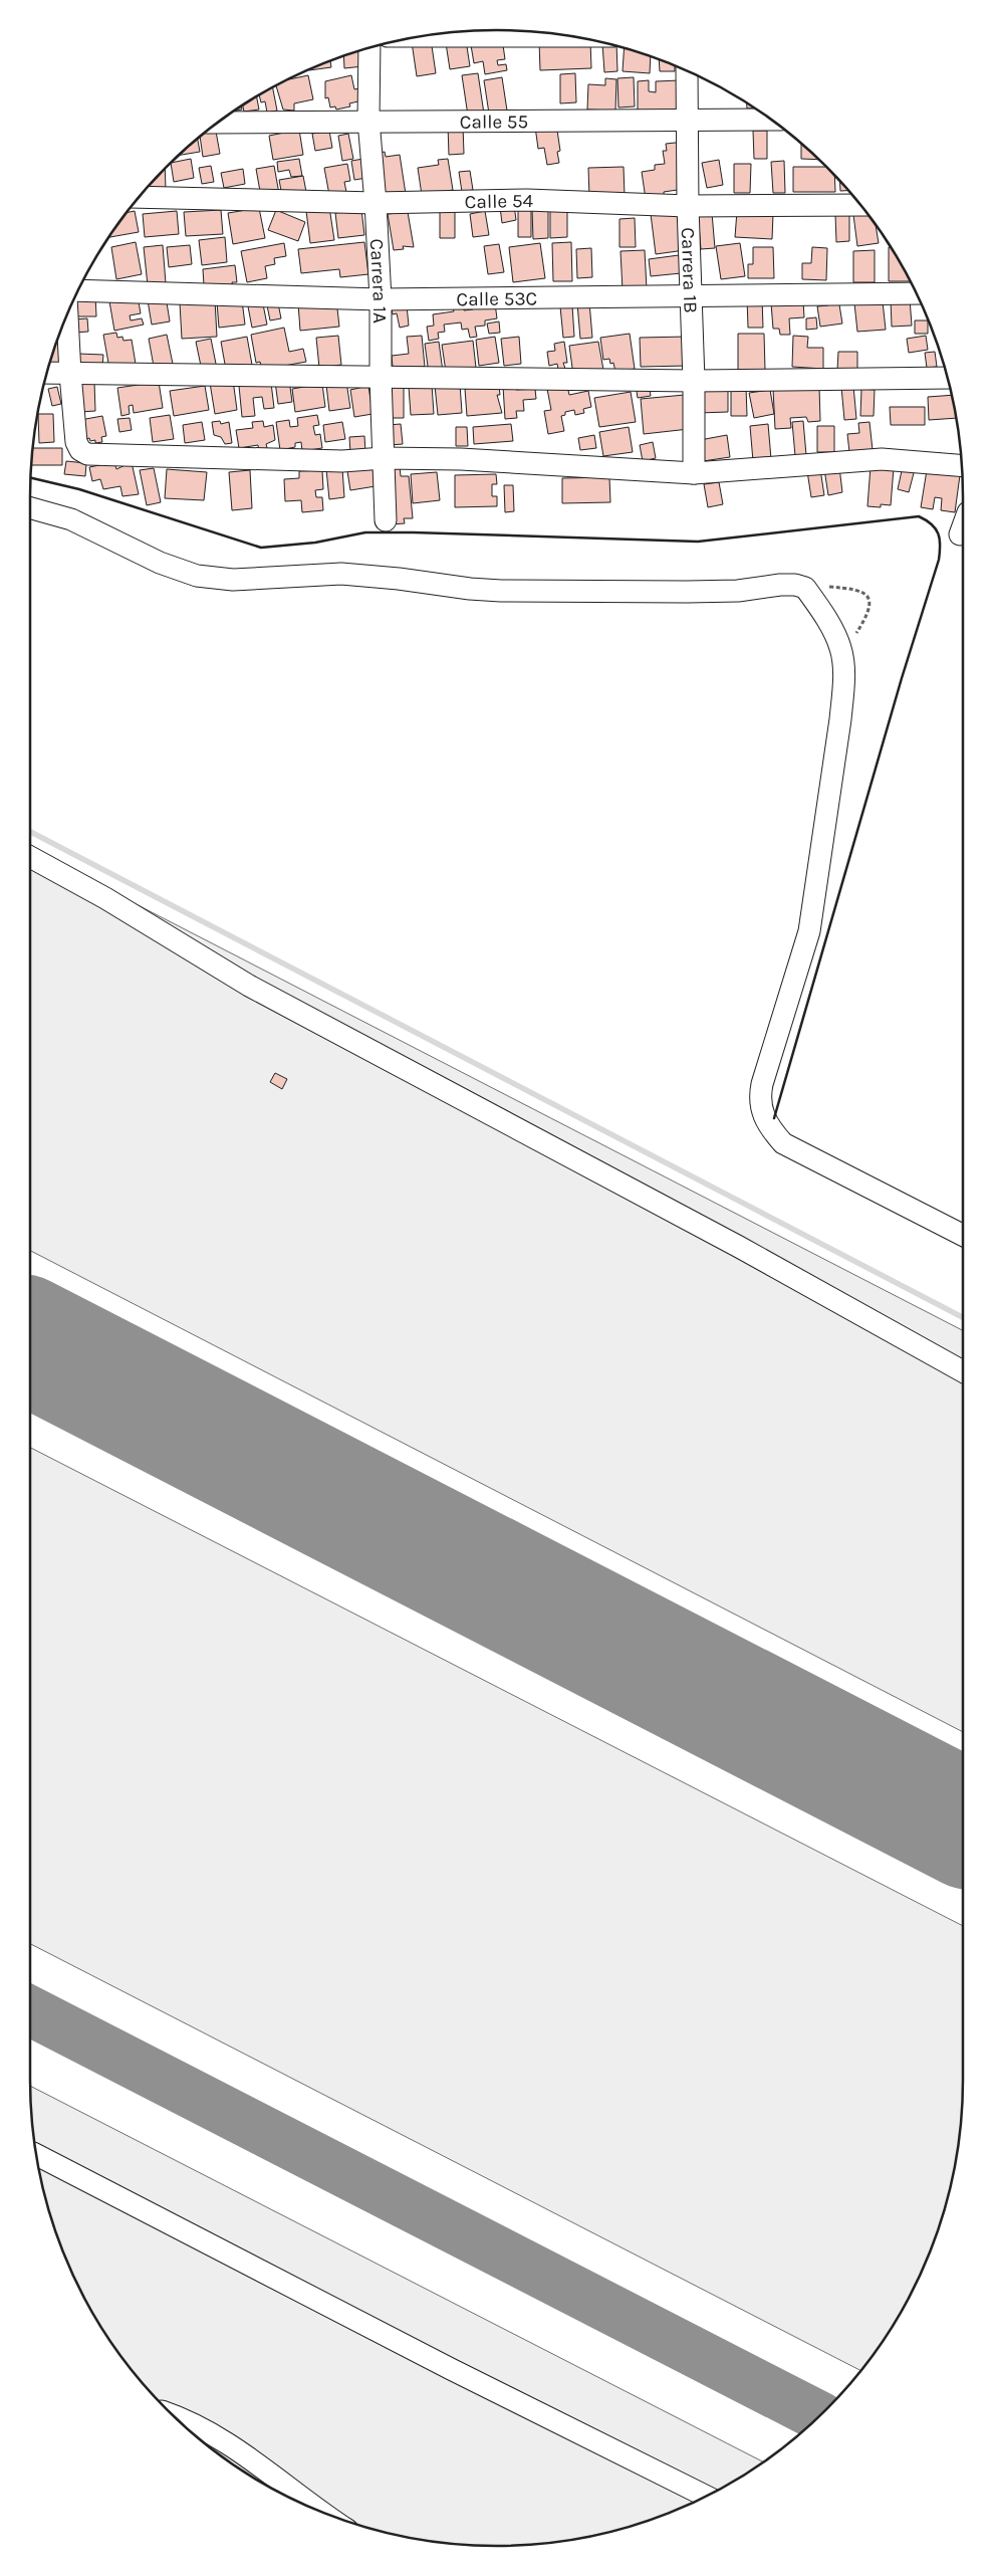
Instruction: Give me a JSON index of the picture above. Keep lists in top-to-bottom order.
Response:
{
  "streets": {
    "street": [
      "Calle 55",
      "Calle 54",
      "Carrera 1B",
      "Carrera 1A",
      "Calle 53C"
    ]
  },
  "crossings": [
    ["Calle 55", "Carrera 1B"],
    ["Calle 55", "Carrera 1A"],
    ["Calle 54", "Carrera 1B"],
    ["Calle 54", "Carrera 1A"],
    ["Carrera 1B", "Calle 53C"],
    ["Carrera 1A", "Calle 53C"]
  ]
}
